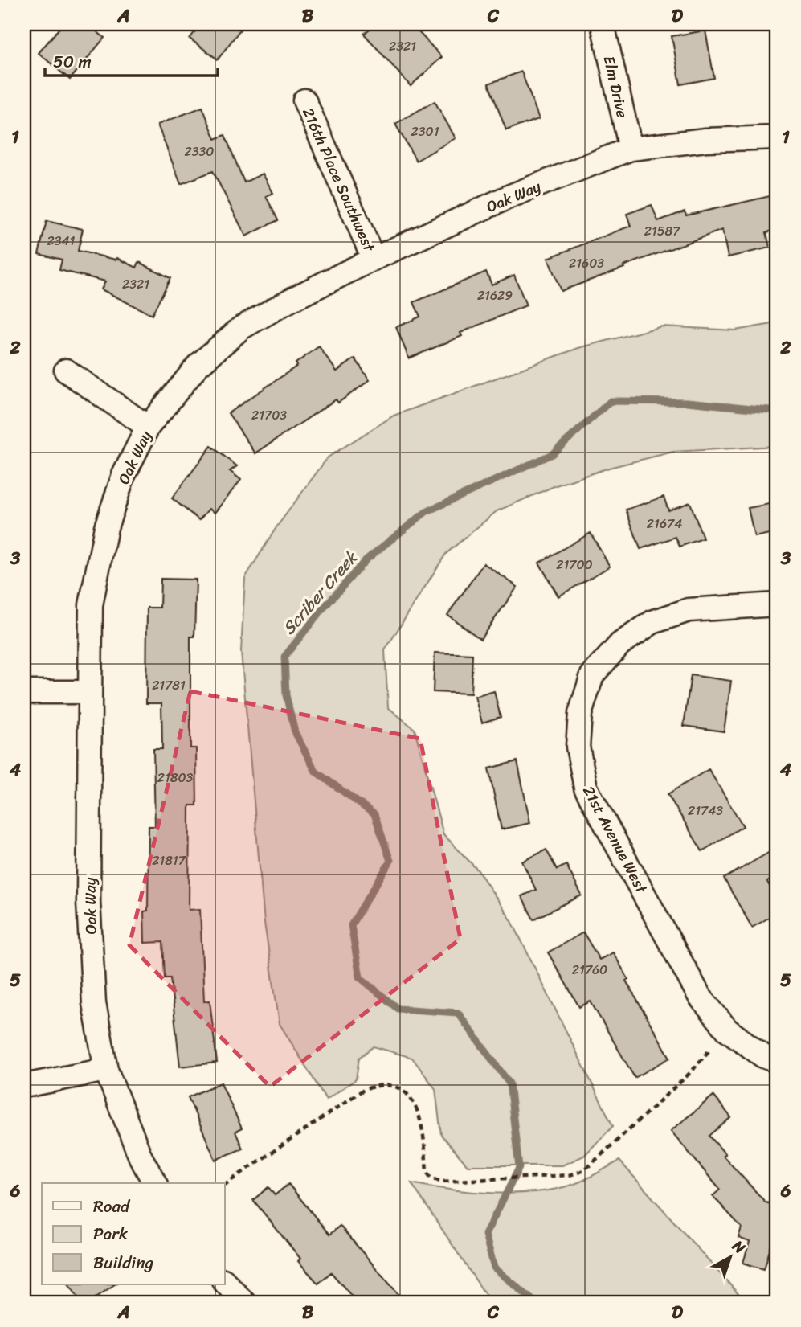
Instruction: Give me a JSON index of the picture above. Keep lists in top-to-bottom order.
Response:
{
  "streets": {
    "street": [
      "Elm Drive",
      "216th Place Southwest",
      "Oak Way",
      "21st Avenue West"
    ]
  },
  "crossings": [
    ["Elm Drive", "Oak Way"],
    ["216th Place Southwest", "Oak Way"]
  ],
  "water": ["Scriber Creek"],
  "house_numbers": [
    "2321",
    "2301",
    "2330",
    "21587",
    "2341",
    "21603",
    "2321",
    "21629",
    "21703",
    "21674",
    "21700",
    "21781",
    "21803",
    "21743",
    "21817",
    "21760"
  ],
  "legend": ["Road", "Park", "Building"],
  "scale_bar": "50 m",
  "north": "top right",
  "grid": {
    "columns": [
      "A",
      "B",
      "C",
      "D"
    ],
    "rows": [
      "1",
      "2",
      "3",
      "4",
      "5",
      "6"
    ]
  }
}
